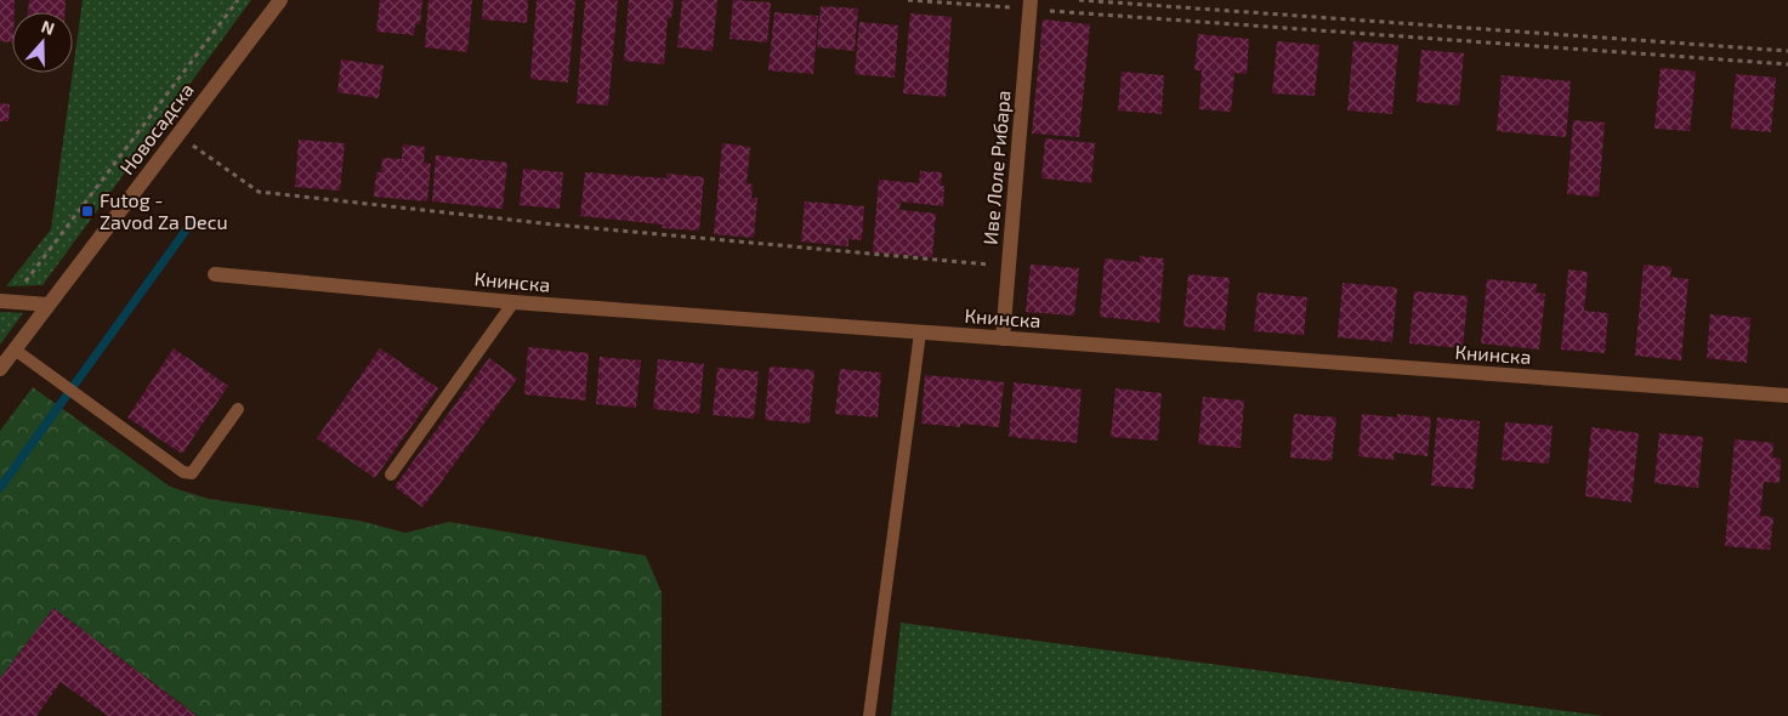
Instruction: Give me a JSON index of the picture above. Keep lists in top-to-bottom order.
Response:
{
  "streets": {
    "street": ["Новосадска", "Иве Лоле Рибара", "Книнска"]
  },
  "crossings": [
    ["Иве Лоле Рибара", "Книнска"]
  ],
  "places": {
    "transit": ["Futog - Zavod Za Decu"]
  },
  "north": "top"
}
